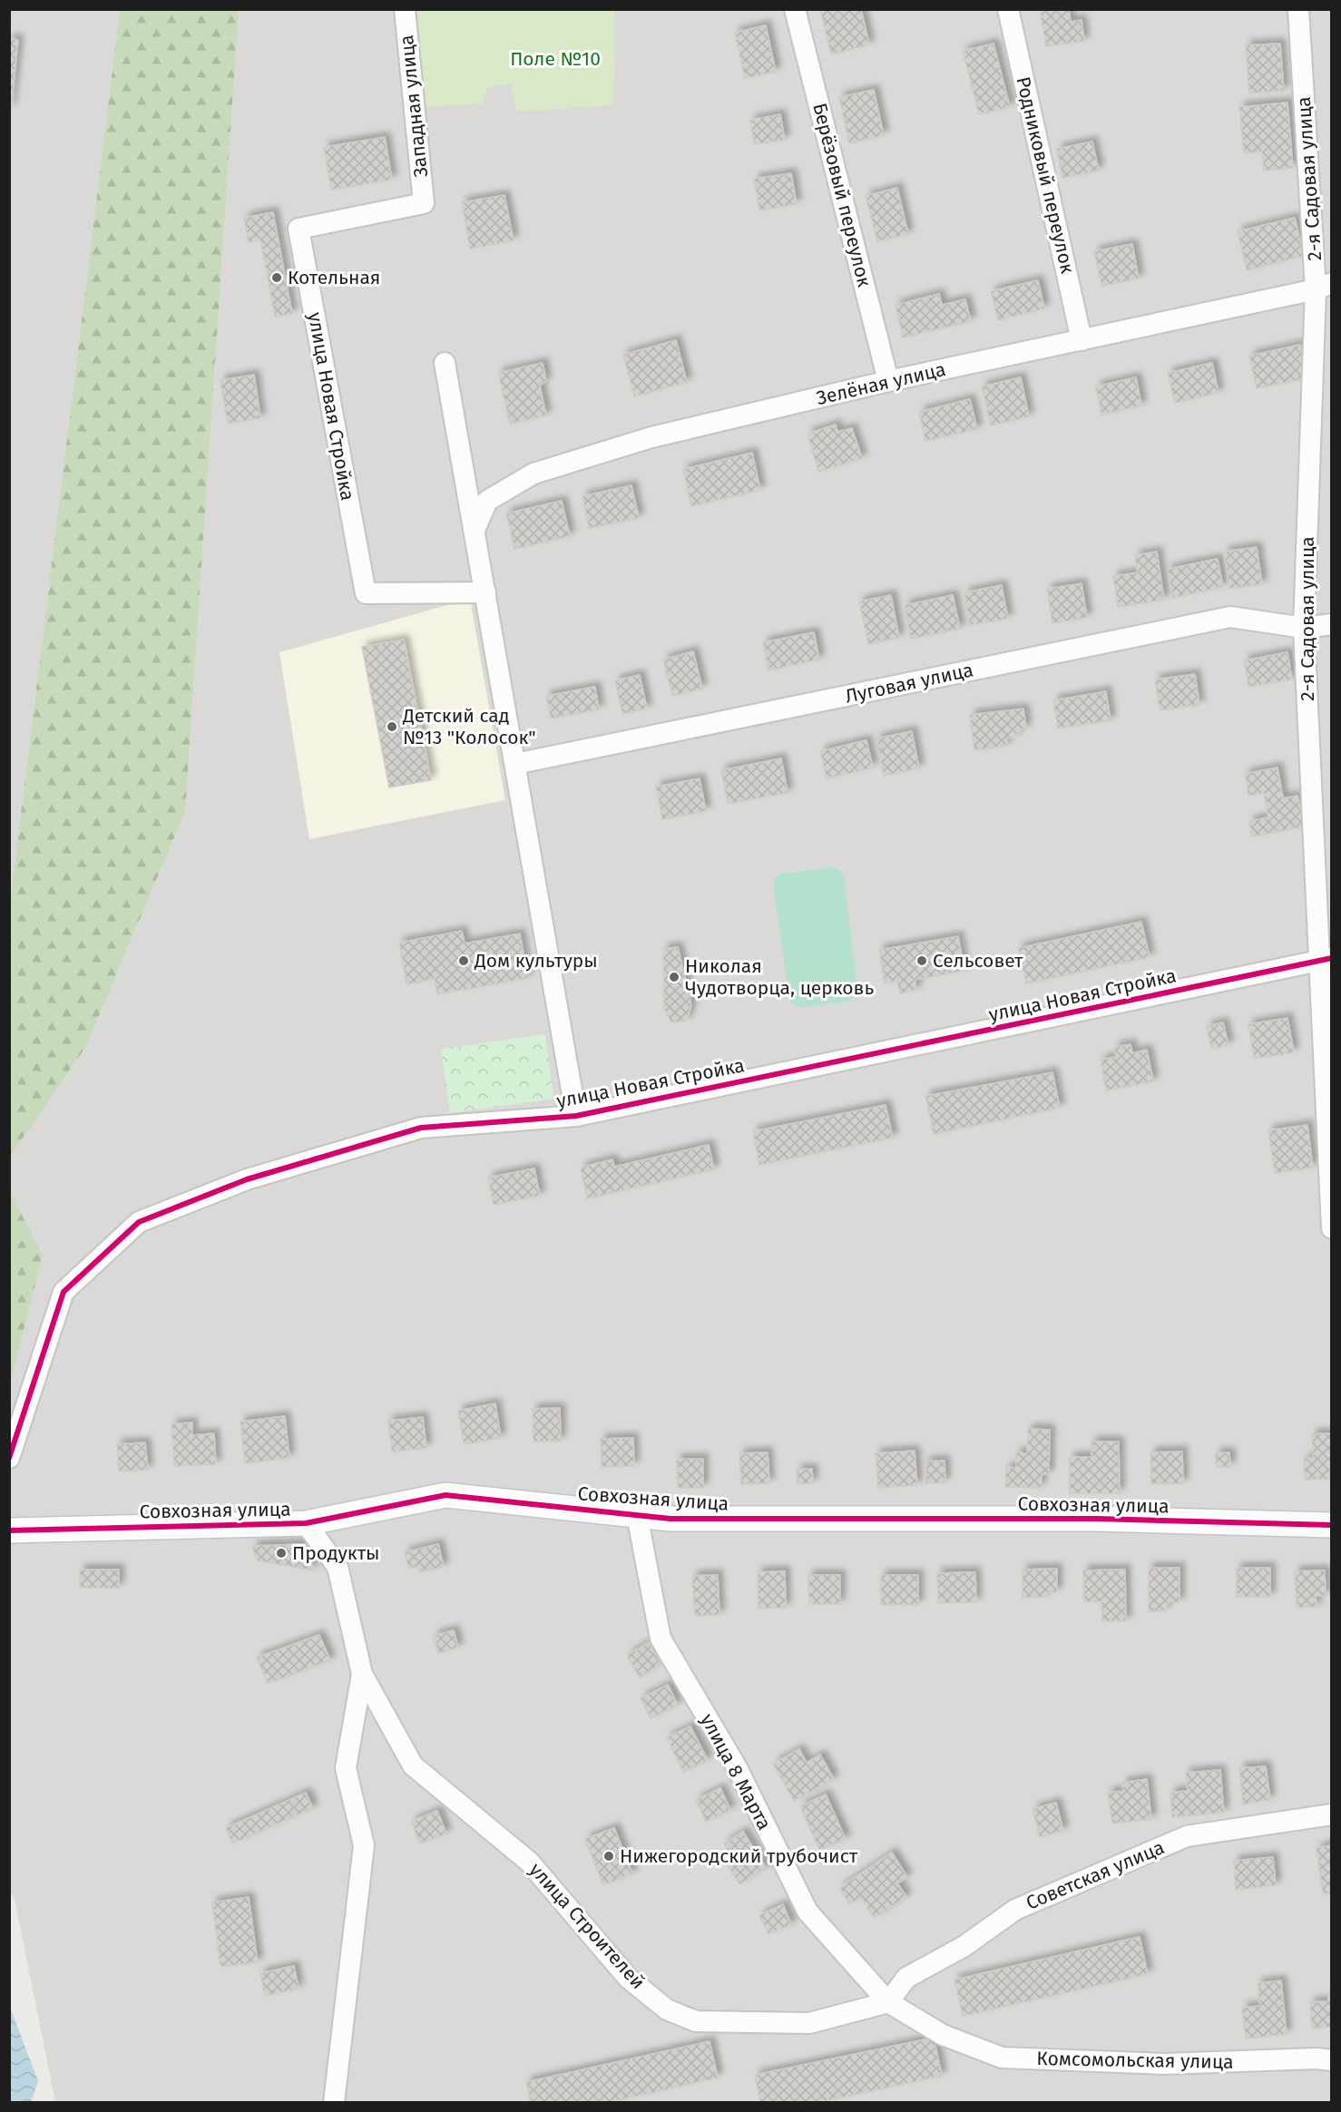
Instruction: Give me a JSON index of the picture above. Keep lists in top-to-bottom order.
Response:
{
  "streets": {
    "street": [
      "Западная улица",
      "Родниковый переулок",
      "2-я Садовая улица",
      "Берёзовый переулок",
      "Зелёная улица",
      "улица Новая Стройка",
      "Луговая улица",
      "Совхозная улица",
      "улица 8 Марта",
      "Советская улица",
      "улица Строителей",
      "Комсомольская улица"
    ]
  },
  "crossings": [
    ["Западная улица", "улица Новая Стройка"],
    ["Родниковый переулок", "Зелёная улица"],
    ["2-я Садовая улица", "Зелёная улица"],
    ["2-я Садовая улица", "улица Новая Стройка"],
    ["2-я Садовая улица", "Луговая улица"],
    ["Берёзовый переулок", "Зелёная улица"],
    ["Зелёная улица", "улица Новая Стройка"],
    ["улица Новая Стройка", "Луговая улица"],
    ["Совхозная улица", "улица 8 Марта"],
    ["Совхозная улица", "улица Строителей"],
    ["улица 8 Марта", "Советская улица"],
    ["улица 8 Марта", "улица Строителей"],
    ["улица 8 Марта", "Комсомольская улица"],
    ["Советская улица", "улица Строителей"]
  ],
  "parks": ["Поле №10"],
  "places": [
    "Котельная",
    "Детский сад №13 \"Колосок\"",
    "Дом культуры",
    "Сельсовет",
    "Николая Чудотворца, церковь",
    "Продукты",
    "Нижегородский трубочист"
  ]
}
